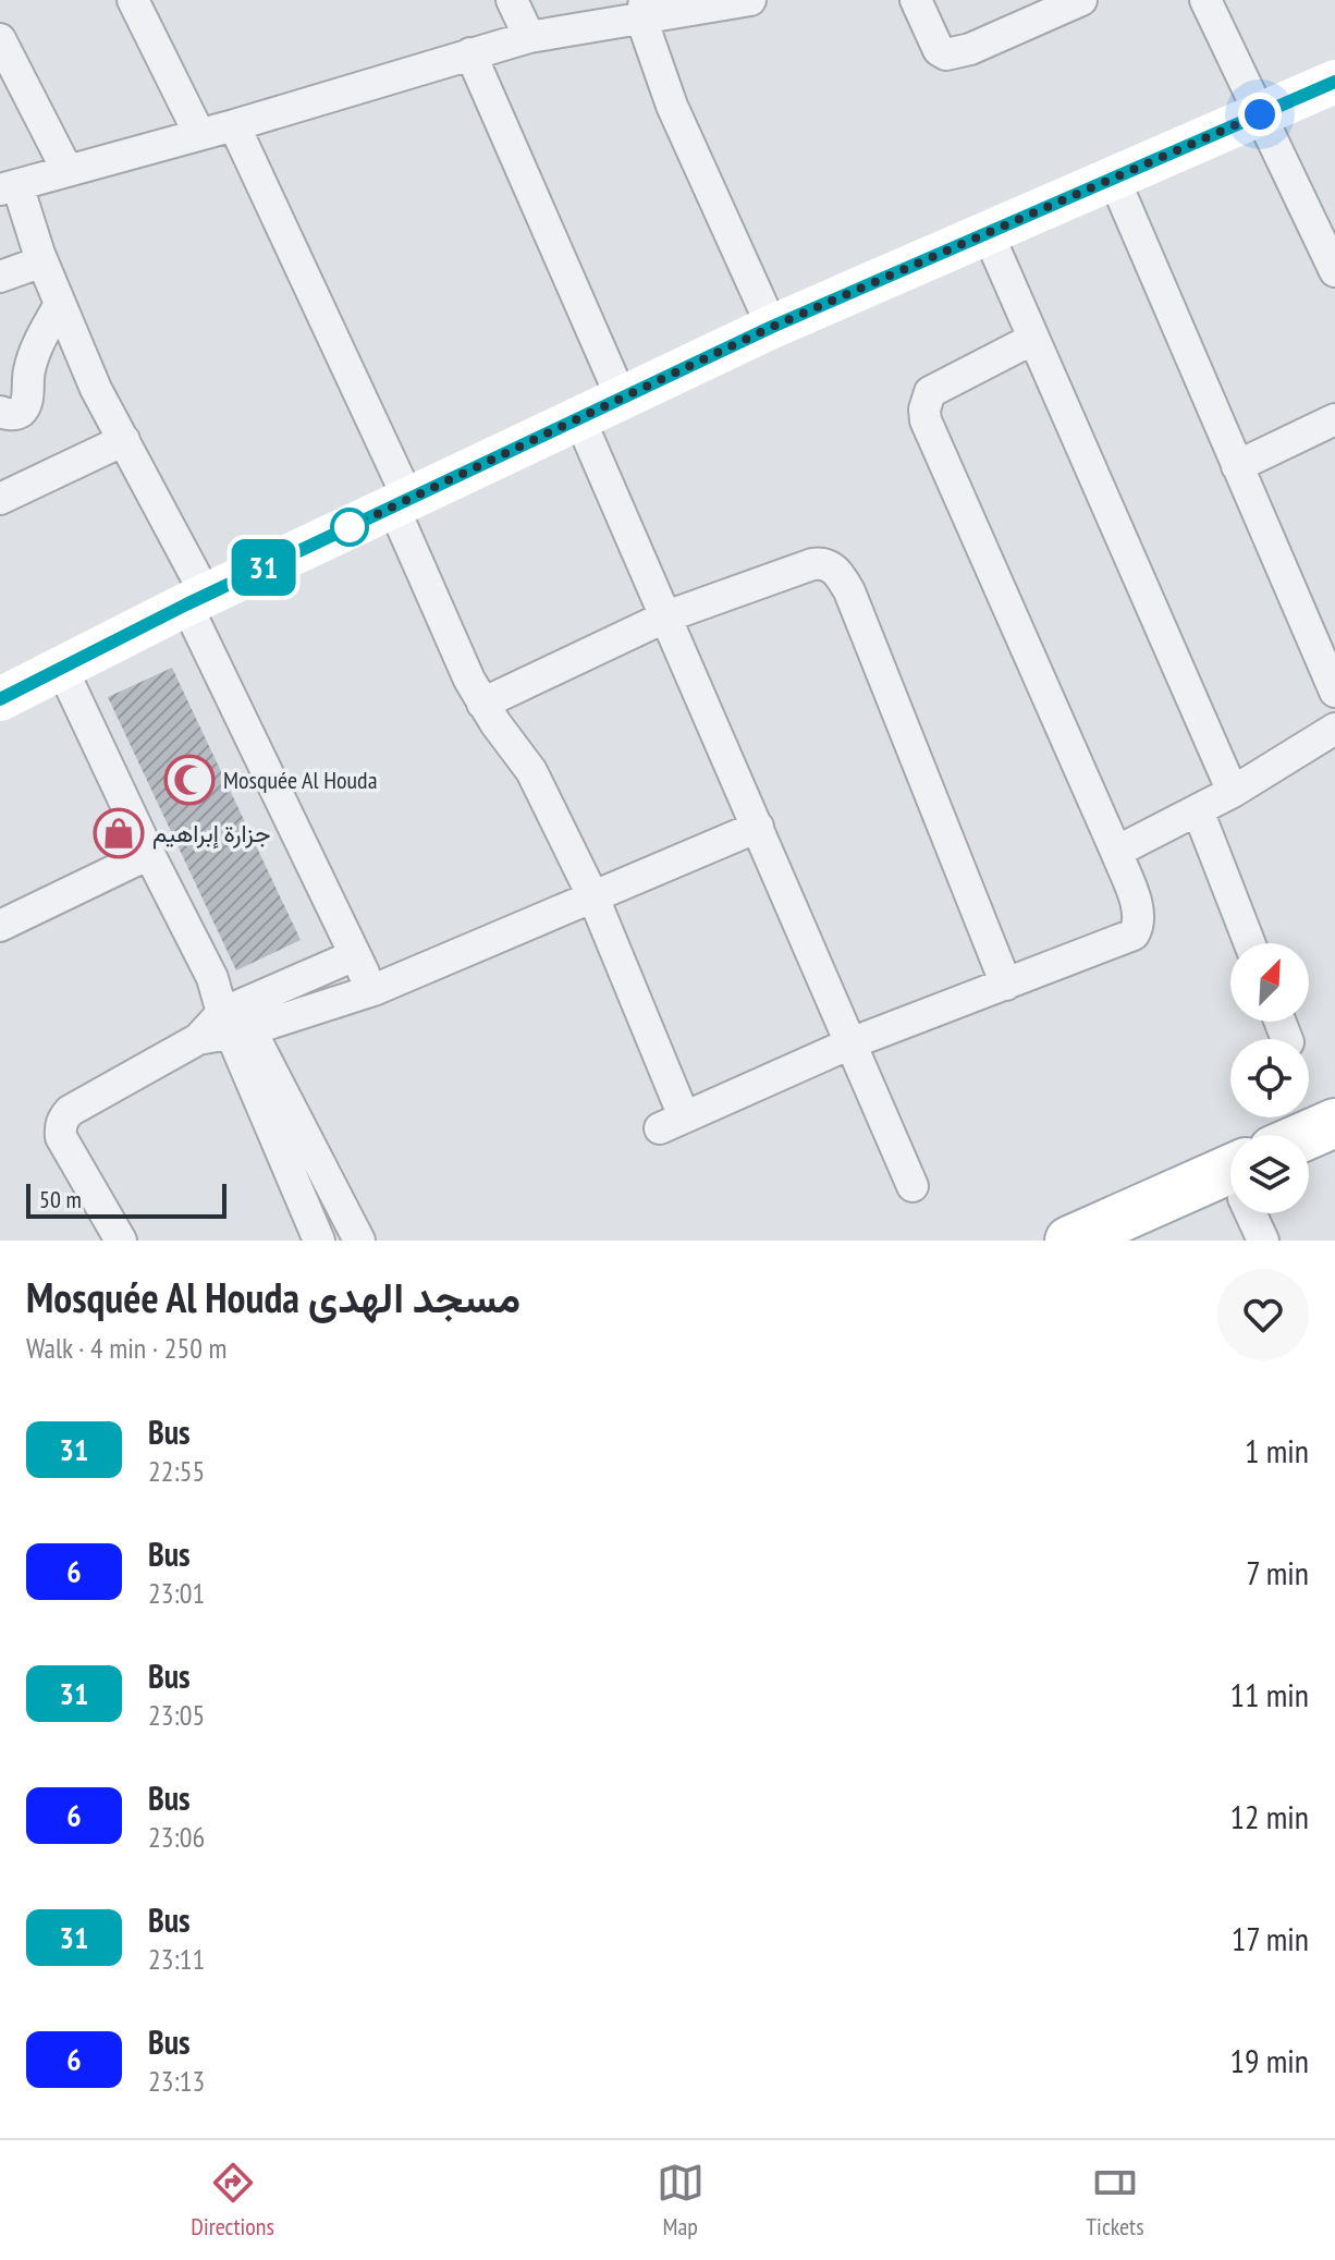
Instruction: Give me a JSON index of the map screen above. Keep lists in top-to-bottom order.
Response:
{
  "places": {
    "mosque": ["Mosquée Al Houda"],
    "shop": ["جزارة إبراهيم"]
  },
  "lines": ["bus line 31"],
  "scale_bar": "50 m",
  "north": "top right",
  "page": {
    "on_map": "31",
    "scale": "50 m",
    "heading": ["Mosquée Al Houda مسجد الهدى", "Walk · 4 min · 250 m"],
    "list": [
      {
        "mark": "31",
        "name": "Bus",
        "note": "22:55",
        "value": "1 min"
      },
      {
        "mark": "6",
        "name": "Bus",
        "note": "23:01",
        "value": "7 min"
      },
      {
        "mark": "31",
        "name": "Bus",
        "note": "23:05",
        "value": "11 min"
      },
      {
        "mark": "6",
        "name": "Bus",
        "note": "23:06",
        "value": "12 min"
      },
      {
        "mark": "31",
        "name": "Bus",
        "note": "23:11",
        "value": "17 min"
      },
      {
        "mark": "6",
        "name": "Bus",
        "note": "23:13",
        "value": "19 min"
      }
    ],
    "tabs": ["Directions", "Map", "Tickets"]
  }
}
